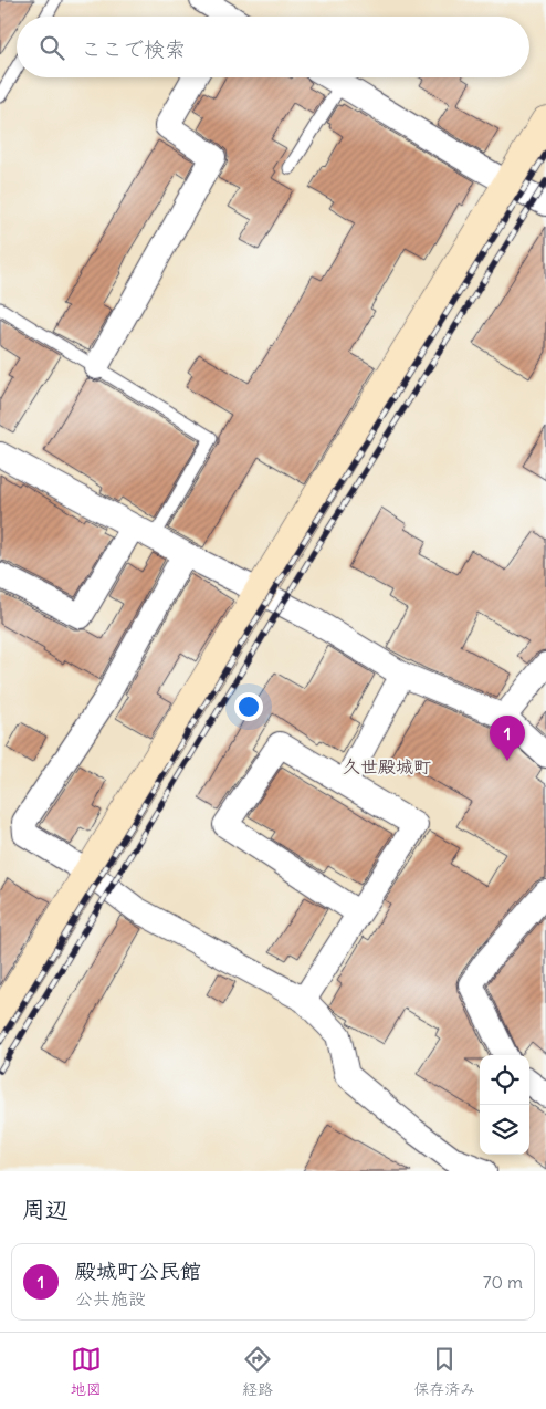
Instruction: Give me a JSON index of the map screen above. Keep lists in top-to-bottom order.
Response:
{
  "districts": ["久世殿城町"],
  "page": {
    "search": "ここで検索",
    "pins": "1",
    "heading": "周辺",
    "list": [
      {
        "mark": "1",
        "name": "殿城町公民館",
        "note": "公共施設",
        "value": "70 m"
      }
    ],
    "nav": ["地図", "経路", "保存済み"]
  }
}
